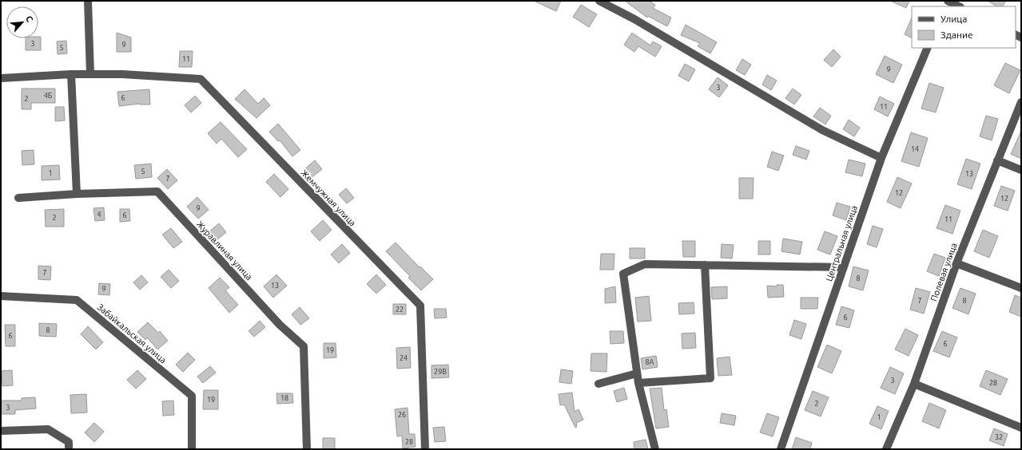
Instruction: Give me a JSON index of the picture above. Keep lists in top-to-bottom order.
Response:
{
  "streets": {
    "street": [
      "Жемчужная улица",
      "Центральная улица",
      "Журавлиная улица",
      "Полевая улица",
      "Забайкальская улица"
    ]
  },
  "house_numbers": [
    "3",
    "9",
    "5",
    "11",
    "9",
    "3",
    "4Б",
    "6",
    "2",
    "11",
    "14",
    "5",
    "1",
    "13",
    "7",
    "12",
    "12",
    "9",
    "4",
    "6",
    "2",
    "11",
    "7",
    "8",
    "13",
    "9",
    "7",
    "8",
    "22",
    "6",
    "8",
    "6",
    "6",
    "19",
    "24",
    "8А",
    "29В",
    "3",
    "28",
    "18",
    "19",
    "2",
    "3",
    "26",
    "1",
    "32",
    "28"
  ],
  "legend": ["Улица", "Здание"],
  "north": "top right"
}
